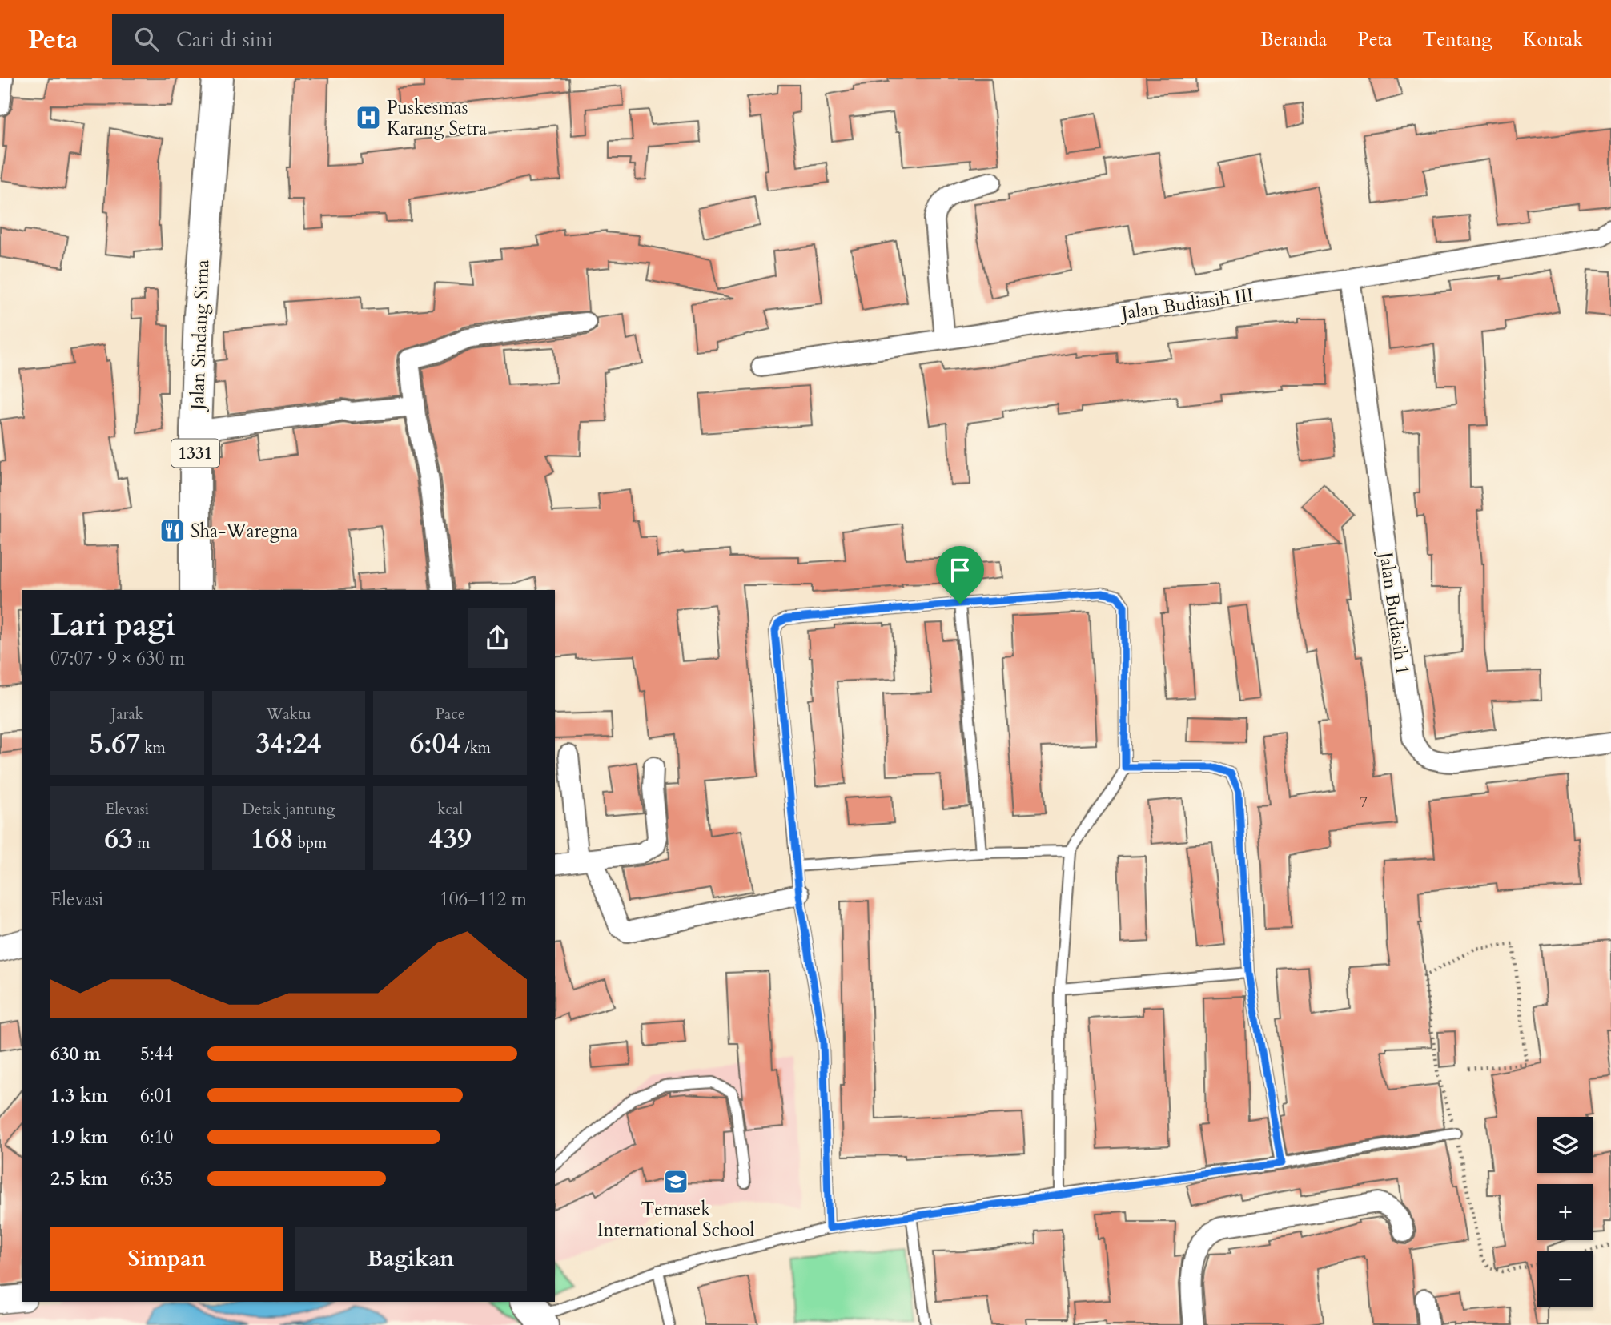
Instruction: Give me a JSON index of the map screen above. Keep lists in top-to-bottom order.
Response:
{
  "streets": {
    "main road": ["Jalan Sindang Sirna", "1331"],
    "street": ["Jalan Budiasih III", "Jalan Budiasih 1"]
  },
  "crossings": [
    ["Jalan Budiasih III", "Jalan Budiasih 1"]
  ],
  "places": {
    "hospital": ["Puskesmas Karang Setra"],
    "restaurant": ["Sha-Waregna"],
    "school or university": ["Temasek International School"]
  },
  "house_numbers": ["7"],
  "page": {
    "header": "Peta",
    "search": "Cari di sini",
    "nav": [
      "Beranda",
      "Peta",
      "Tentang",
      "Kontak"
    ],
    "heading": ["Lari pagi", "07:07 · 9 × 630 m"],
    "stats": [
      ["Jarak", "5.67 km"],
      ["Waktu", "34:24"],
      ["Pace", "6:04 /km"],
      ["Elevasi", "63 m"],
      ["Detak jantung", "168 bpm"],
      ["kcal", "439"]
    ],
    "chart": ["Elevasi", "106–112 m"],
    "list": [
      {
        "name": "630 m",
        "note": "5:44"
      },
      {
        "name": "1.3 km",
        "note": "6:01"
      },
      {
        "name": "1.9 km",
        "note": "6:10"
      },
      {
        "name": "2.5 km",
        "note": "6:35"
      }
    ],
    "map_buttons": ["+", "−"],
    "buttons": ["Simpan", "Bagikan"]
  }
}
